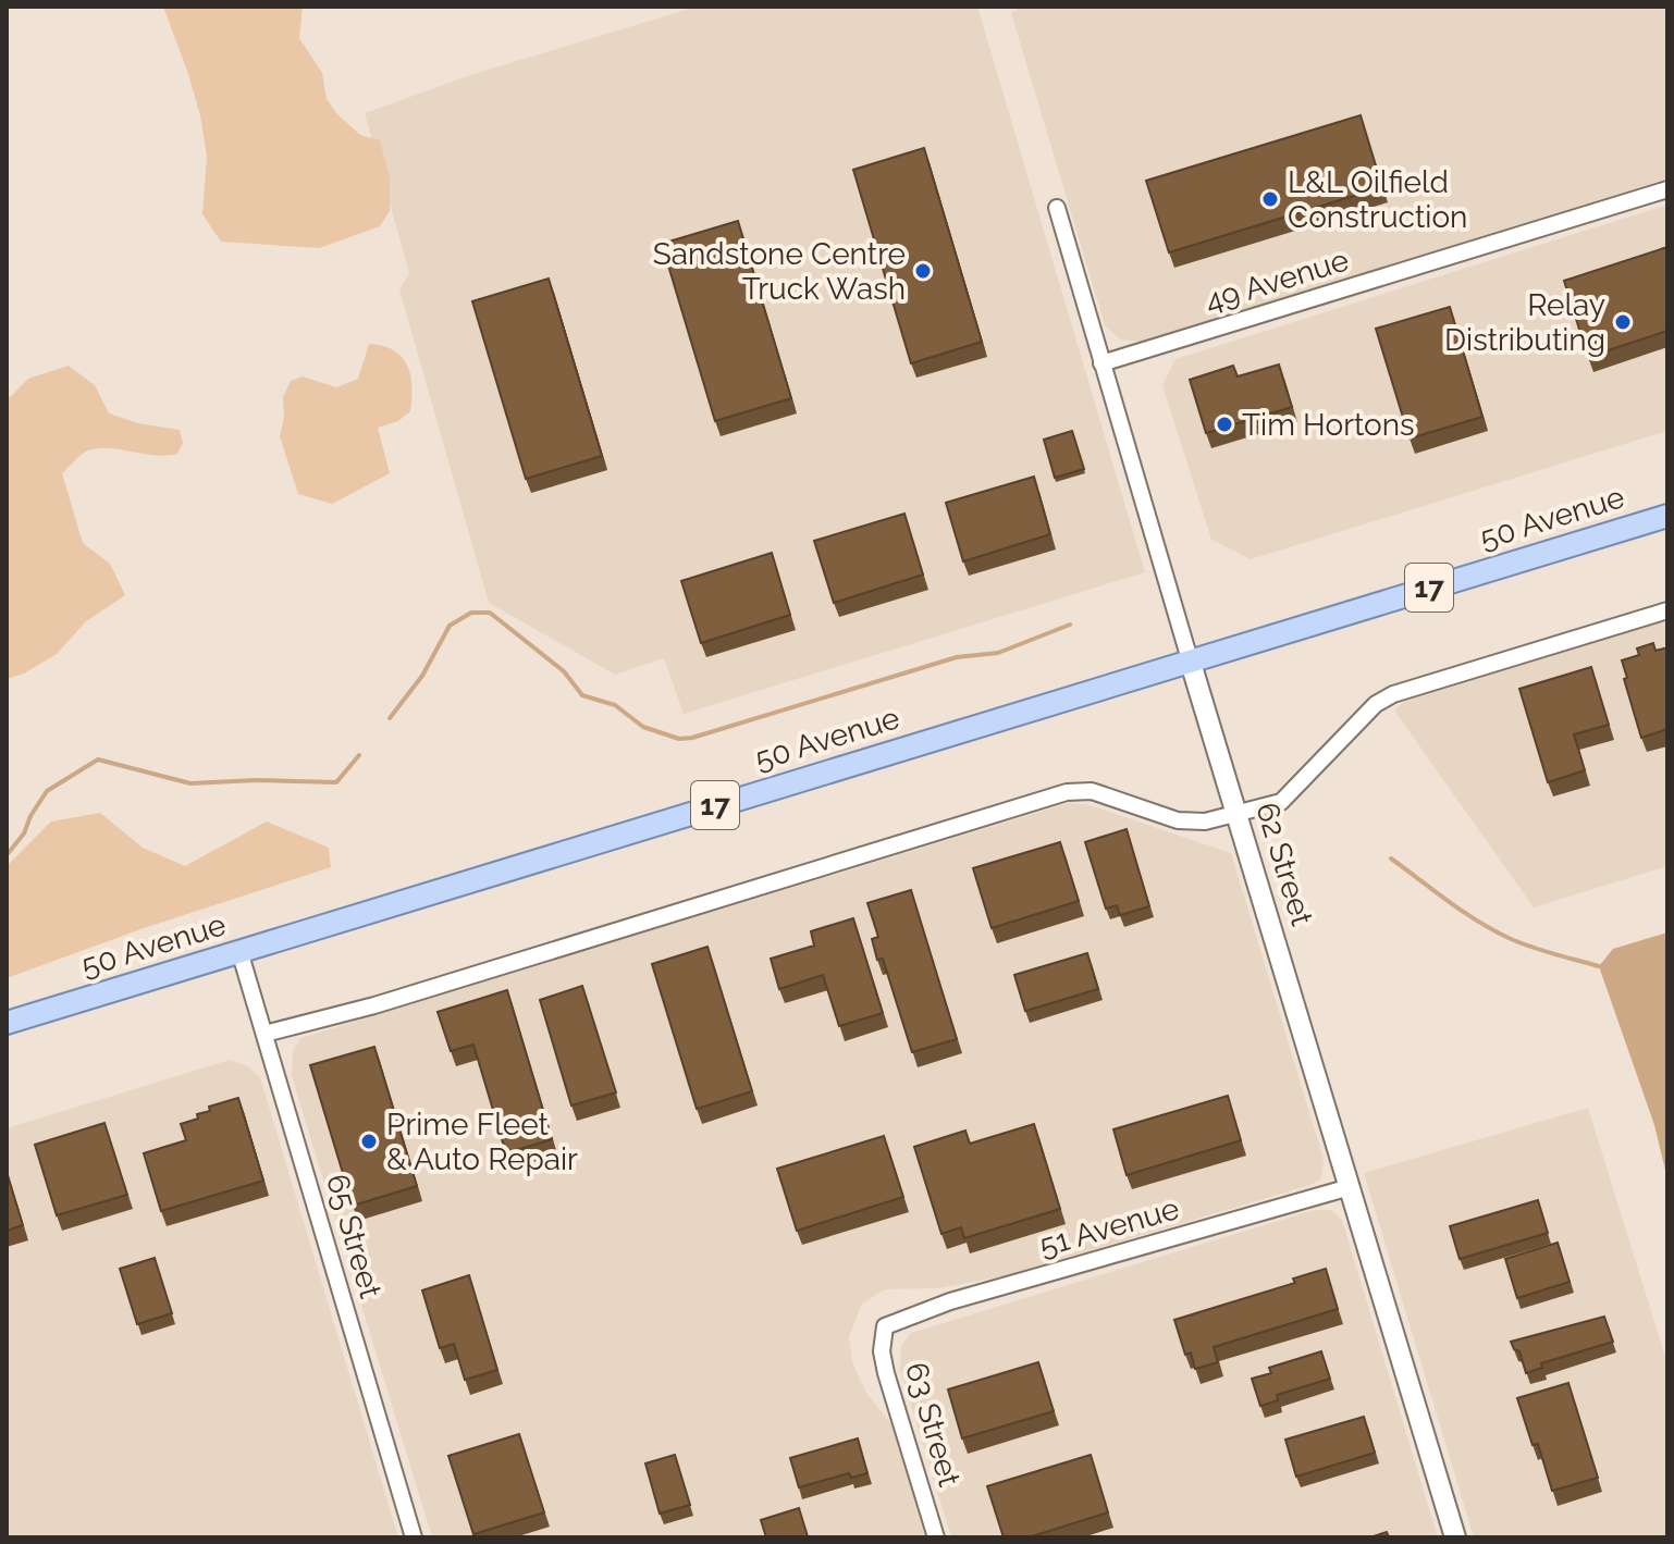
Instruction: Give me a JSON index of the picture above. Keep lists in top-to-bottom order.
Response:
{
  "streets": {
    "main road": ["50 Avenue", "17", "62 Street"],
    "street": [
      "49 Avenue",
      "51 Avenue",
      "65 Street",
      "63 Street"
    ]
  },
  "crossings": [
    ["49 Avenue", "62 Street"],
    ["50 Avenue", "62 Street"],
    ["50 Avenue", "65 Street"],
    ["62 Street", "51 Avenue"],
    ["51 Avenue", "63 Street"]
  ],
  "places": [
    "L&L Oilfield Construction",
    "Sandstone Centre Truck Wash",
    "Relay Distributing",
    "Tim Hortons",
    "Prime Fleet & Auto Repair"
  ]
}
